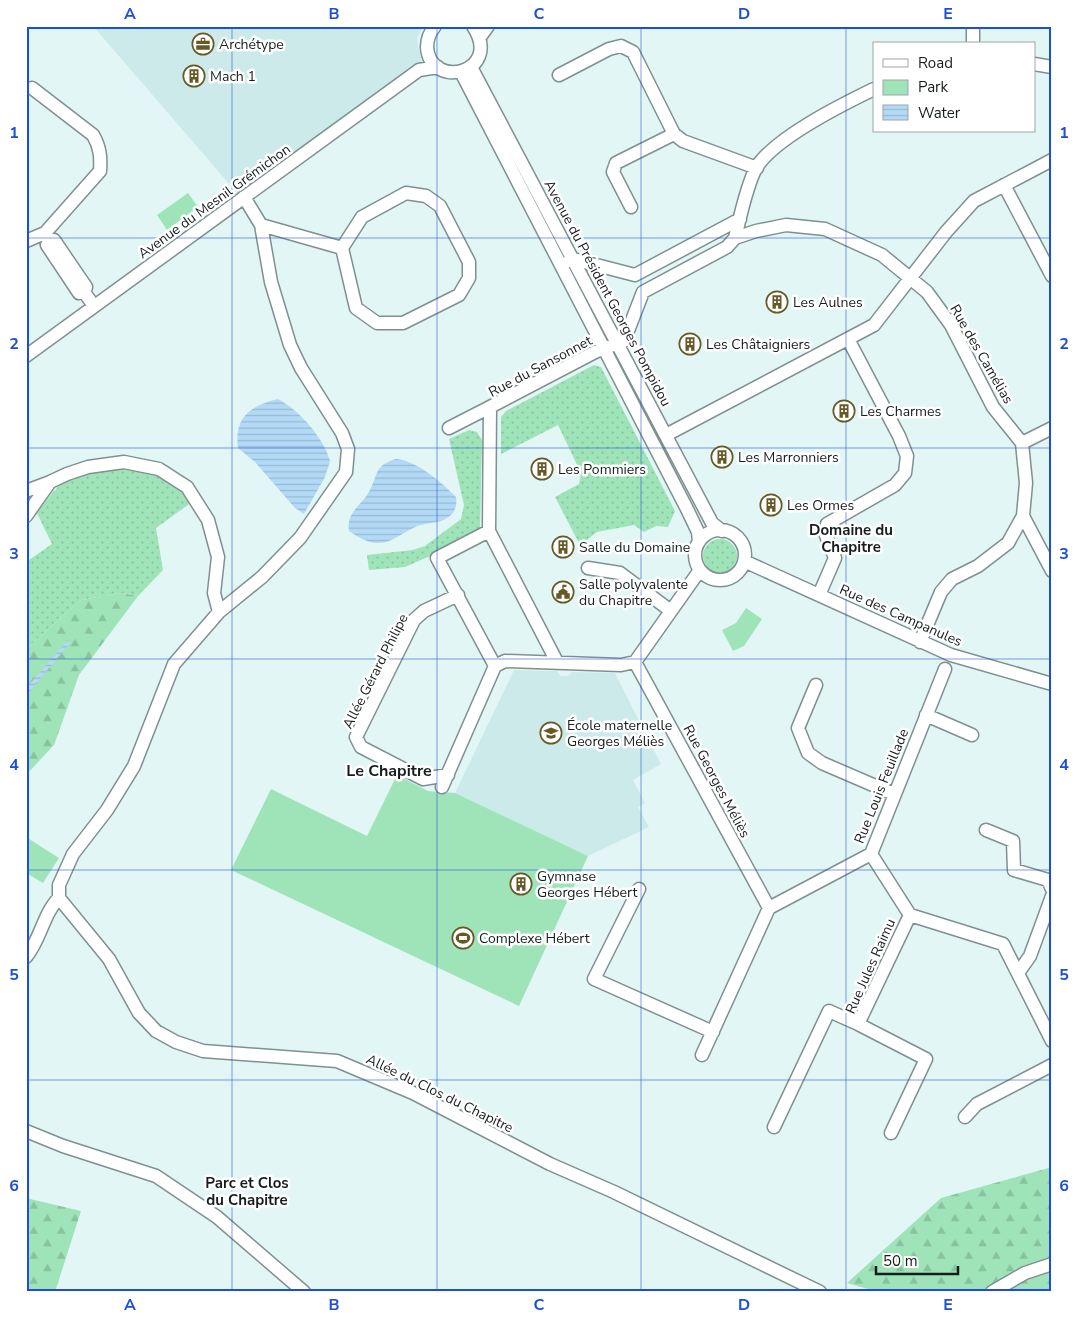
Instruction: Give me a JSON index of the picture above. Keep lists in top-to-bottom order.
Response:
{
  "streets": {
    "street": [
      "Avenue du Mesnil Grémichon",
      "Avenue du Président Georges Pompidou",
      "Rue des Camélias",
      "Rue du Sansonnet",
      "Rue des Campanules",
      "Allée Gérard Philipe",
      "Rue Georges Méliès",
      "Rue Louis Feuillade",
      "Rue Jules Raimu",
      "Allée du Clos du Chapitre"
    ]
  },
  "crossings": [
    ["Avenue du Président Georges Pompidou", "Rue du Sansonnet"],
    ["Avenue du Président Georges Pompidou", "Rue des Campanules"],
    ["Rue Georges Méliès", "Rue Louis Feuillade"]
  ],
  "districts": ["Domaine du Chapitre", "Le Chapitre", "Parc et Clos du Chapitre"],
  "places": {
    "office": ["Archétype"],
    "building": [
      "Mach 1",
      "Les Aulnes",
      "Les Châtaigniers",
      "Les Charmes",
      "Les Marronniers",
      "Les Pommiers",
      "Les Ormes",
      "Salle du Domaine",
      "Gymnase Georges Hébert"
    ],
    "public building": ["Salle polyvalente du Chapitre"],
    "school or university": ["École maternelle Georges Méliès"],
    "sports": ["Complexe Hébert"]
  },
  "legend": ["Road", "Park", "Water"],
  "scale_bar": "50 m",
  "grid": {
    "columns": [
      "A",
      "B",
      "C",
      "D",
      "E"
    ],
    "rows": [
      "1",
      "2",
      "3",
      "4",
      "5",
      "6"
    ]
  }
}
